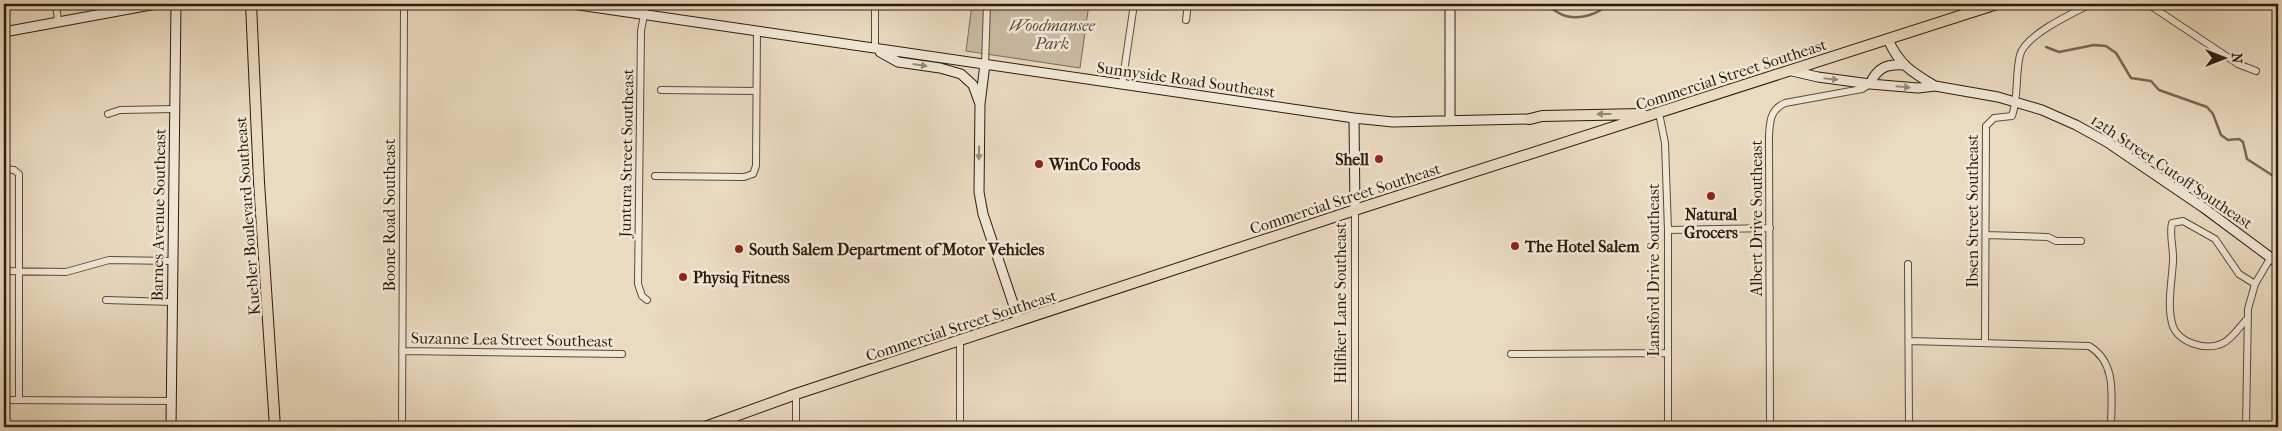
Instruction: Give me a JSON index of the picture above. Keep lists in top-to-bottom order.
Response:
{
  "streets": {
    "main road": [
      "Commercial Street Southeast",
      "Sunnyside Road Southeast",
      "12th Street Cutoff Southeast",
      "Barnes Avenue Southeast",
      "Kuebler Boulevard Southeast",
      "Hilfiker Lane Southeast"
    ],
    "street": [
      "Juntura Street Southeast",
      "Ibsen Street Southeast",
      "Boone Road Southeast",
      "Albert Drive Southeast",
      "Lansford Drive Southeast",
      "Suzanne Lea Street Southeast"
    ]
  },
  "crossings": [
    ["Commercial Street Southeast", "12th Street Cutoff Southeast"],
    ["Commercial Street Southeast", "Lansford Drive Southeast"],
    ["Commercial Street Southeast", "Hilfiker Lane Southeast"],
    ["Sunnyside Road Southeast", "Juntura Street Southeast"],
    ["Sunnyside Road Southeast", "Hilfiker Lane Southeast"],
    ["12th Street Cutoff Southeast", "Ibsen Street Southeast"],
    ["12th Street Cutoff Southeast", "Albert Drive Southeast"],
    ["Boone Road Southeast", "Suzanne Lea Street Southeast"]
  ],
  "parks": ["Woodmansee Park"],
  "places": [
    "Shell",
    "WinCo Foods",
    "Natural Grocers",
    "The Hotel Salem",
    "South Salem Department of Motor Vehicles",
    "Physiq Fitness"
  ],
  "north": "right"
}
